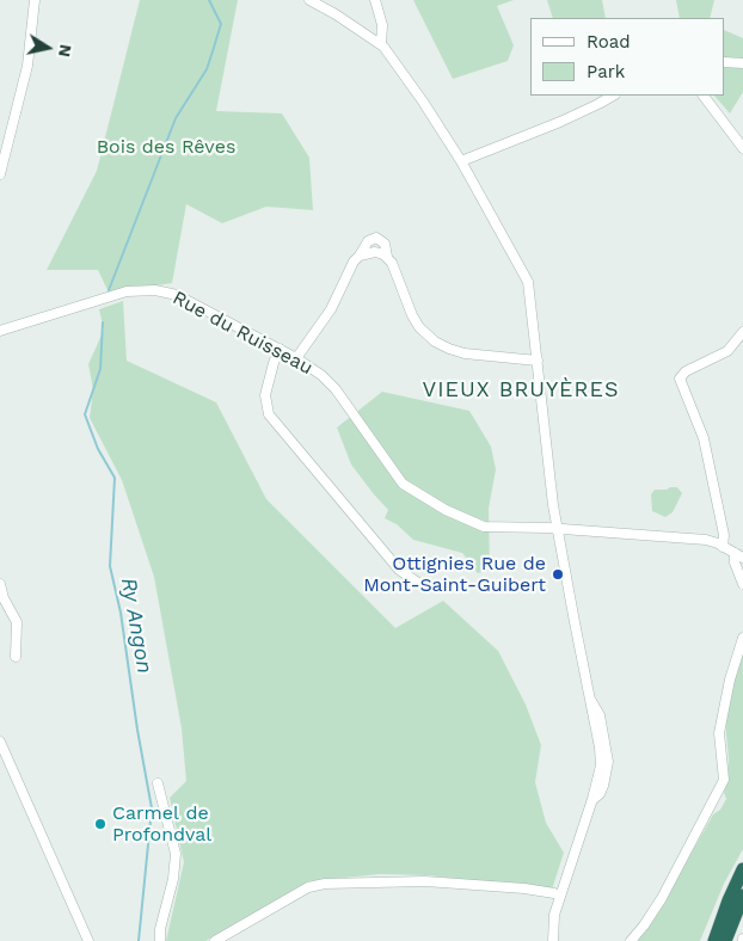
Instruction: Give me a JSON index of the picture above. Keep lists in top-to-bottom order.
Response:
{
  "streets": {
    "street": ["Rue du Ruisseau"]
  },
  "districts": ["VIEUX BRUYÈRES"],
  "water": ["Ry Angon"],
  "parks": ["Bois des Rêves"],
  "places": ["Ottignies Rue de Mont-Saint-Guibert", "Carmel de Profondval"],
  "legend": ["Road", "Park"],
  "north": "right"
}
